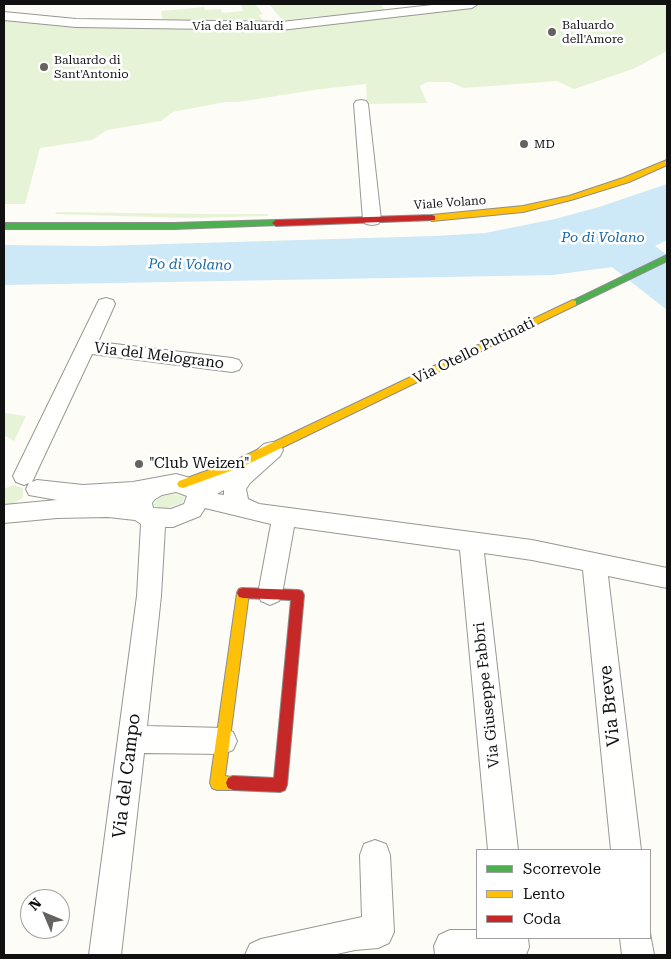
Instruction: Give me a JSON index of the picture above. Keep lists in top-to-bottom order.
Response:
{
  "streets": {
    "main road": ["Viale Volano", "Via Otello Putinati"],
    "street": [
      "Via dei Baluardi",
      "Via del Melograno",
      "Via Giuseppe Fabbri",
      "Via Breve",
      "Via del Campo"
    ]
  },
  "crossings": [
    ["Via Otello Putinati", "Via del Campo"]
  ],
  "water": ["Po di Volano"],
  "places": [
    "Baluardo dell'Amore",
    "Baluardo di Sant'Antonio",
    "MD",
    "\"Club Weizen\""
  ],
  "legend": ["Scorrevole", "Lento", "Coda"],
  "north": "top left"
}
